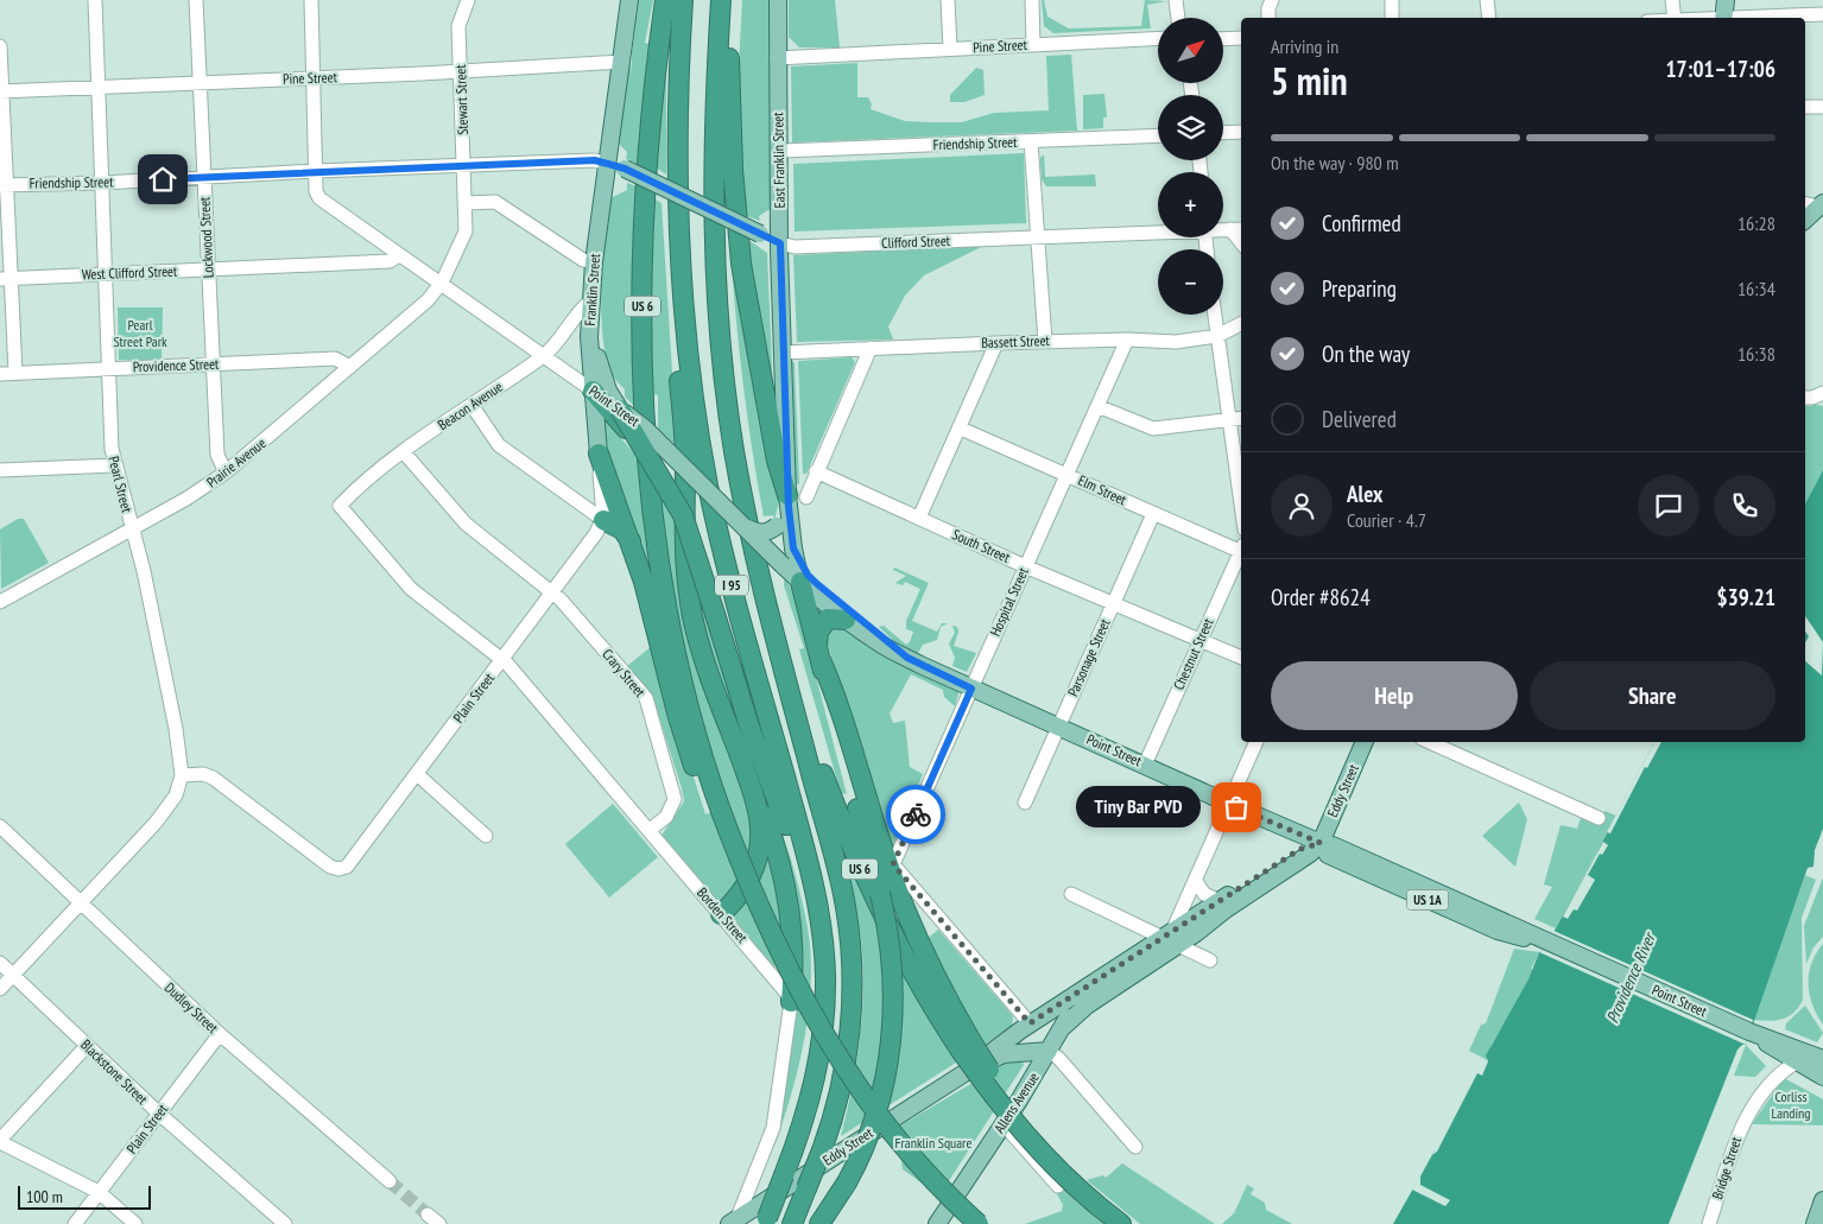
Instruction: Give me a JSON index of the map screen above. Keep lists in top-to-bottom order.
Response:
{
  "streets": {
    "highway": ["US 6", "I 95"],
    "main road": [
      "East Franklin Street",
      "Clifford Street",
      "Franklin Street",
      "Point Street",
      "Eddy Street",
      "US 1A",
      "Allens Avenue"
    ],
    "street": [
      "Pine Street",
      "Stewart Street",
      "Friendship Street",
      "Lockwood Street",
      "West Clifford Street",
      "Bassett Street",
      "Providence Street",
      "Beacon Avenue",
      "Prairie Avenue",
      "Pearl Street",
      "Elm Street",
      "South Street",
      "Hospital Street",
      "Chestnut Street",
      "Parsonage Street",
      "Crary Street",
      "Plain Street",
      "Borden Street",
      "Dudley Street",
      "Blackstone Street",
      "Bridge Street"
    ]
  },
  "crossings": [
    ["Pine Street", "Stewart Street"],
    ["Pine Street", "East Franklin Street"],
    ["Pine Street", "Lockwood Street"],
    ["Pine Street", "Franklin Street"],
    ["Pine Street", "Point Street"],
    ["Pine Street", "Pearl Street"],
    ["Stewart Street", "Friendship Street"],
    ["Stewart Street", "Prairie Avenue"],
    ["Friendship Street", "East Franklin Street"],
    ["Friendship Street", "Lockwood Street"],
    ["Friendship Street", "Clifford Street"],
    ["Friendship Street", "Franklin Street"],
    ["Friendship Street", "Point Street"],
    ["Friendship Street", "Pearl Street"],
    ["East Franklin Street", "Clifford Street"],
    ["East Franklin Street", "Bassett Street"],
    ["East Franklin Street", "Point Street"],
    ["Lockwood Street", "West Clifford Street"],
    ["Lockwood Street", "Providence Street"],
    ["Lockwood Street", "Prairie Avenue"],
    ["Clifford Street", "Franklin Street"],
    ["West Clifford Street", "Point Street"],
    ["West Clifford Street", "Pearl Street"],
    ["Franklin Street", "Beacon Avenue"],
    ["Franklin Street", "Point Street"],
    ["Franklin Street", "Plain Street"],
    ["US 6", "I 95"],
    ["Bassett Street", "Hospital Street"],
    ["Providence Street", "Prairie Avenue"],
    ["Providence Street", "Pearl Street"],
    ["Beacon Avenue", "Point Street"],
    ["Beacon Avenue", "Borden Street"],
    ["Point Street", "Prairie Avenue"],
    ["Point Street", "Hospital Street"],
    ["Point Street", "Chestnut Street"],
    ["Point Street", "Parsonage Street"],
    ["Point Street", "Eddy Street"],
    ["Point Street", "US 1A"],
    ["Prairie Avenue", "Pearl Street"],
    ["Pearl Street", "Plain Street"],
    ["Elm Street", "Hospital Street"],
    ["Elm Street", "Parsonage Street"],
    ["South Street", "Hospital Street"],
    ["South Street", "Chestnut Street"],
    ["South Street", "Parsonage Street"],
    ["Hospital Street", "Eddy Street"],
    ["Crary Street", "Plain Street"],
    ["Crary Street", "Borden Street"],
    ["Plain Street", "Borden Street"],
    ["Plain Street", "Dudley Street"],
    ["Plain Street", "Blackstone Street"],
    ["Eddy Street", "Allens Avenue"],
    ["US 1A", "Bridge Street"]
  ],
  "water": ["Providence River"],
  "parks": ["Pearl Street Park", "Corliss Landing", "Franklin Square"],
  "places": ["Tiny Bar PVD"],
  "scale_bar": "100 m",
  "north": "top right",
  "page": {
    "map_buttons": ["+", "−"],
    "heading": ["5 min", "Arriving in", "17:01–17:06"],
    "panel": [
      "Alex",
      "Courier · 4.7",
      "Order #8624",
      "$39.21"
    ],
    "bar": "On the way · 980 m",
    "list": [
      ["Confirmed", "16:28"],
      ["Preparing", "16:34"],
      ["On the way", "16:38"],
      "Delivered"
    ],
    "buttons": ["Help", "Share"],
    "bubble": "Tiny Bar PVD",
    "scale": "100 m"
  }
}
